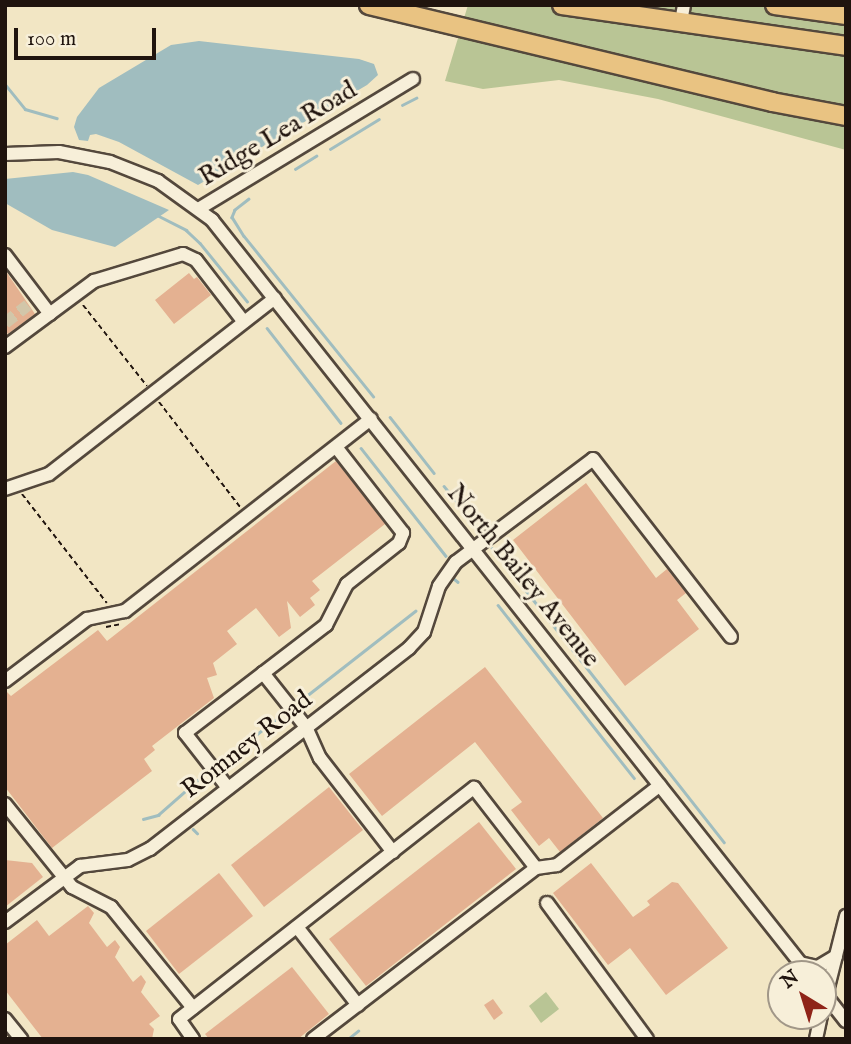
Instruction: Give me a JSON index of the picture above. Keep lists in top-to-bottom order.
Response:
{
  "streets": {
    "street": ["Ridge Lea Road", "North Bailey Avenue", "Romney Road"]
  },
  "crossings": [
    ["Ridge Lea Road", "North Bailey Avenue"],
    ["North Bailey Avenue", "Romney Road"]
  ],
  "scale_bar": "100 m",
  "north": "top left"
}
